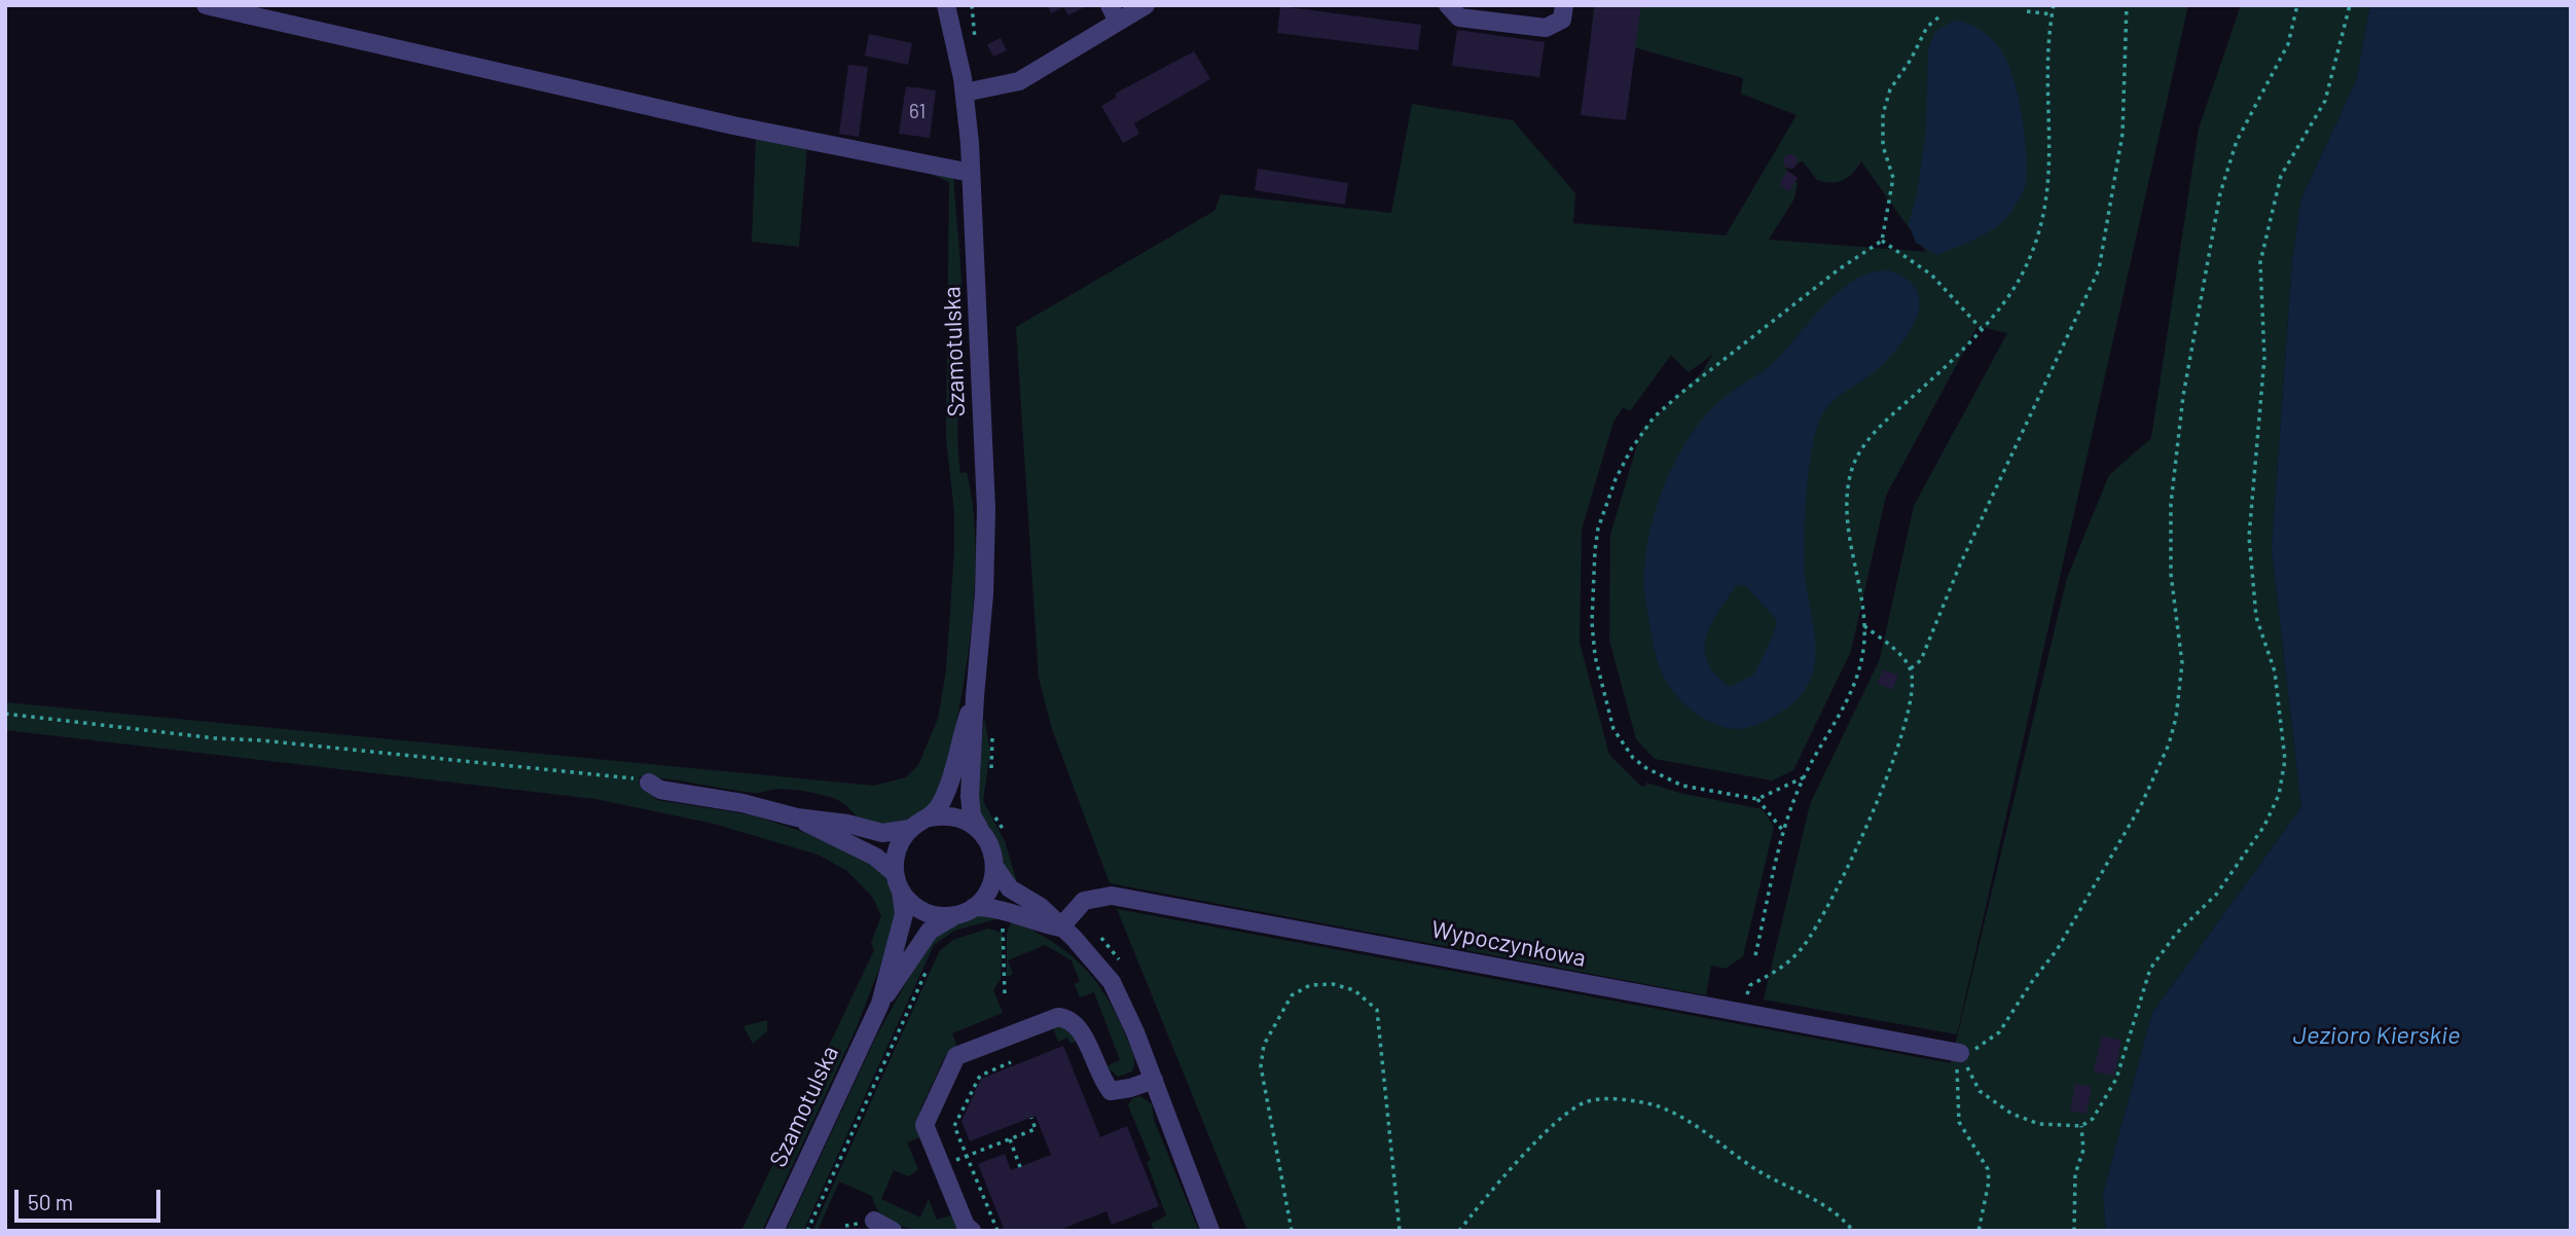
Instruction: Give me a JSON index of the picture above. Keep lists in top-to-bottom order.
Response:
{
  "streets": {
    "street": ["Szamotulska", "Wypoczynkowa"]
  },
  "water": ["Jezioro Kierskie"],
  "house_numbers": ["61"],
  "scale_bar": "50 m"
}
